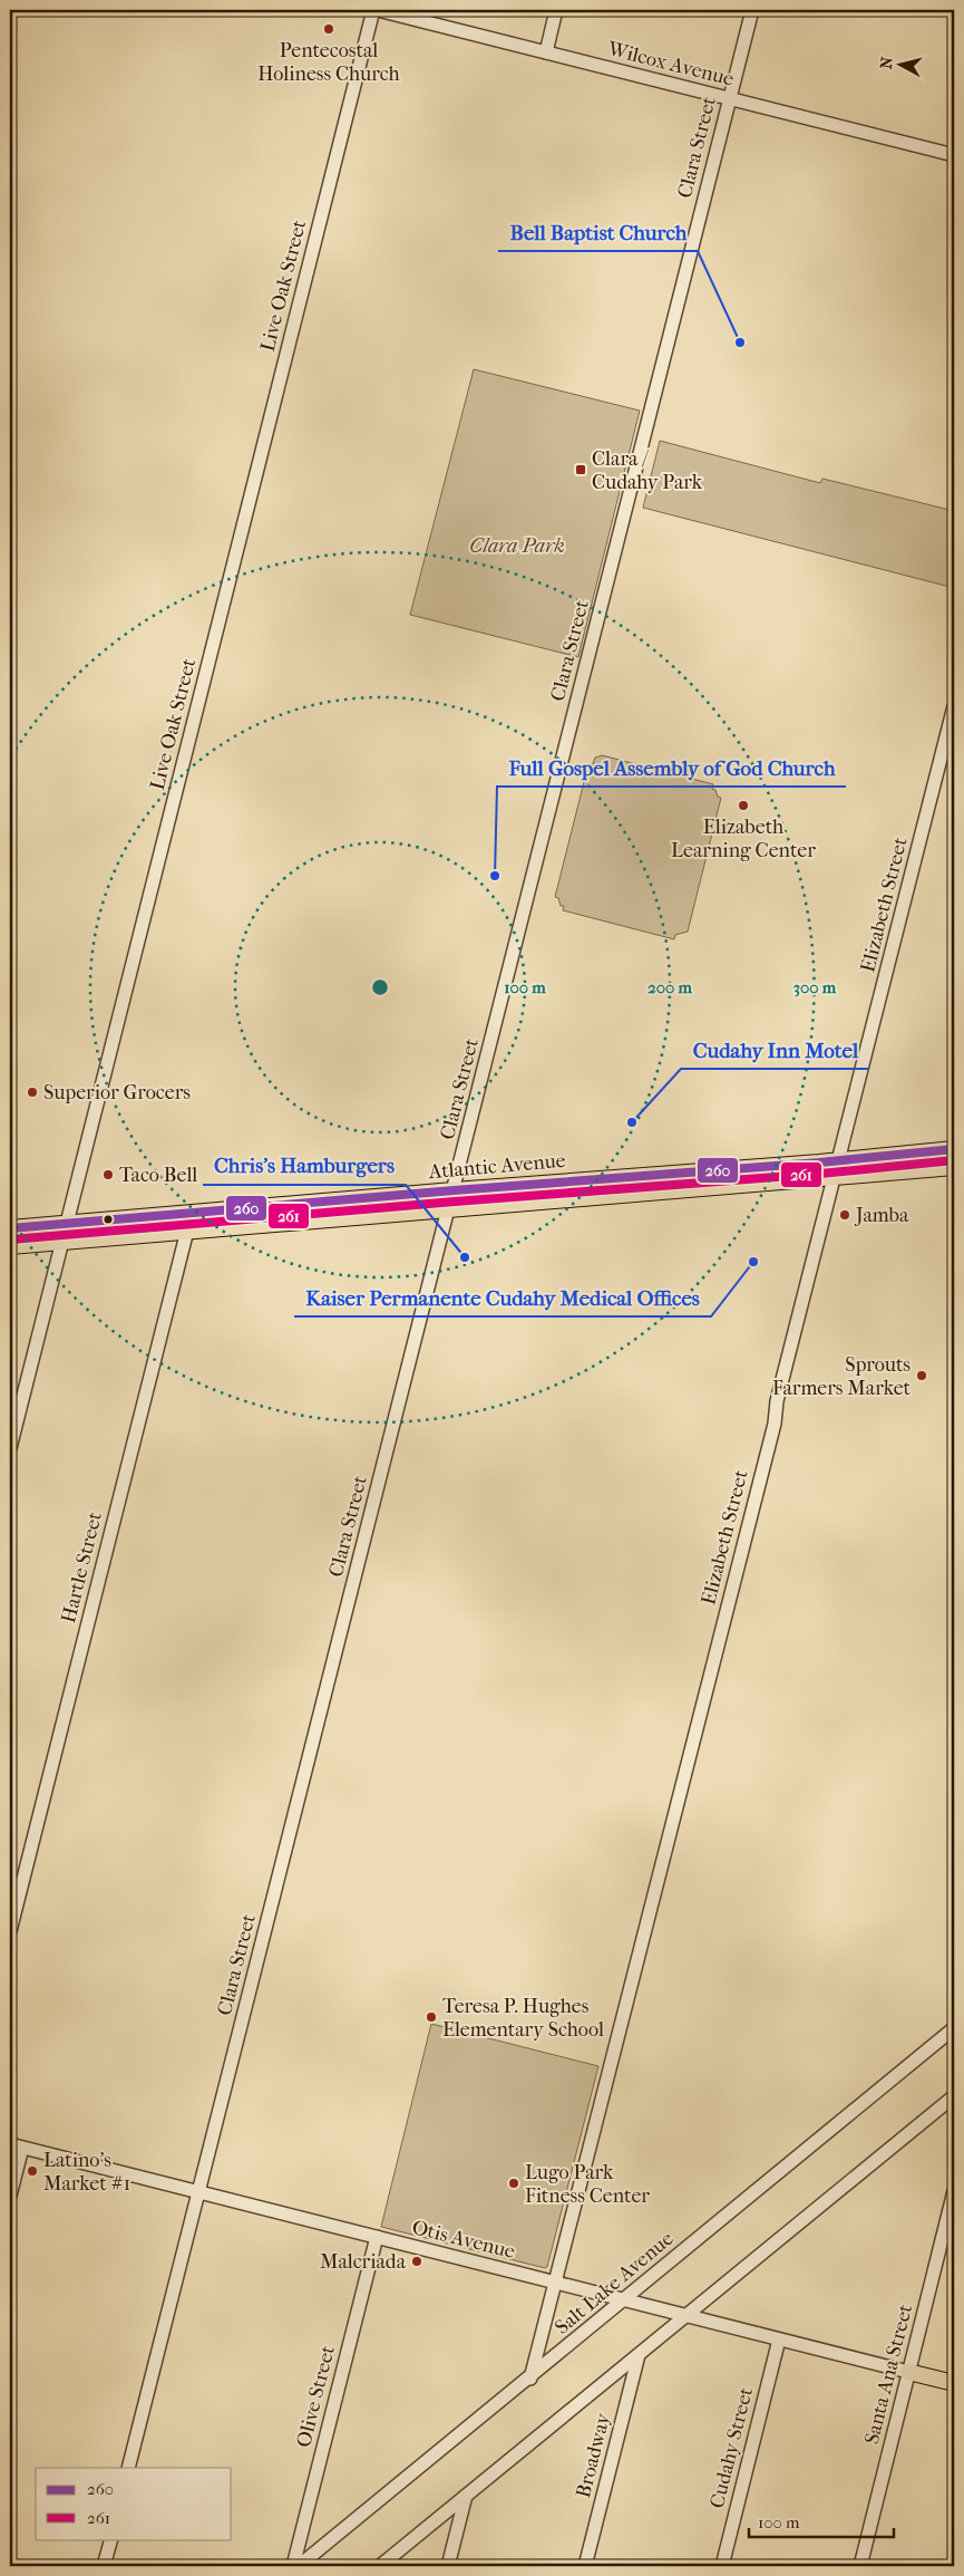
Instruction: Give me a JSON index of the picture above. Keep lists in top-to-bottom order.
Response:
{
  "streets": {
    "main road": ["Atlantic Avenue"],
    "street": [
      "Wilcox Avenue",
      "Clara Street",
      "Live Oak Street",
      "Elizabeth Street",
      "Hartle Street",
      "Otis Avenue",
      "Salt Lake Avenue",
      "Santa Ana Street",
      "Olive Street",
      "Cudahy Street",
      "Broadway"
    ]
  },
  "crossings": [
    ["Wilcox Avenue", "Clara Street"],
    ["Wilcox Avenue", "Live Oak Street"],
    ["Clara Street", "Atlantic Avenue"],
    ["Clara Street", "Otis Avenue"],
    ["Live Oak Street", "Atlantic Avenue"],
    ["Elizabeth Street", "Atlantic Avenue"],
    ["Elizabeth Street", "Otis Avenue"],
    ["Elizabeth Street", "Salt Lake Avenue"],
    ["Atlantic Avenue", "Hartle Street"],
    ["Otis Avenue", "Salt Lake Avenue"],
    ["Otis Avenue", "Santa Ana Street"],
    ["Otis Avenue", "Olive Street"],
    ["Otis Avenue", "Cudahy Street"]
  ],
  "parks": ["Clara Park"],
  "places": {
    "other": [
      "Pentecostal Holiness Church",
      "Bell Baptist Church",
      "Elizabeth Learning Center",
      "Full Gospel Assembly of God Church",
      "Superior Grocers",
      "Cudahy Inn Motel",
      "Taco Bell",
      "Jamba",
      "Chris's Hamburgers",
      "Kaiser Permanente Cudahy Medical Offices",
      "Sprouts Farmers Market",
      "Teresa P. Hughes Elementary School",
      "Latino's Market #1",
      "Lugo Park Fitness Center",
      "Malcriada"
    ],
    "transit": ["Clara / Cudahy Park"]
  },
  "lines": ["transit line 260", "transit line 261"],
  "legend": ["260", "261"],
  "scale_bar": "100 m",
  "north": "left",
  "rings": ["100 m", "200 m", "300 m"]
}
